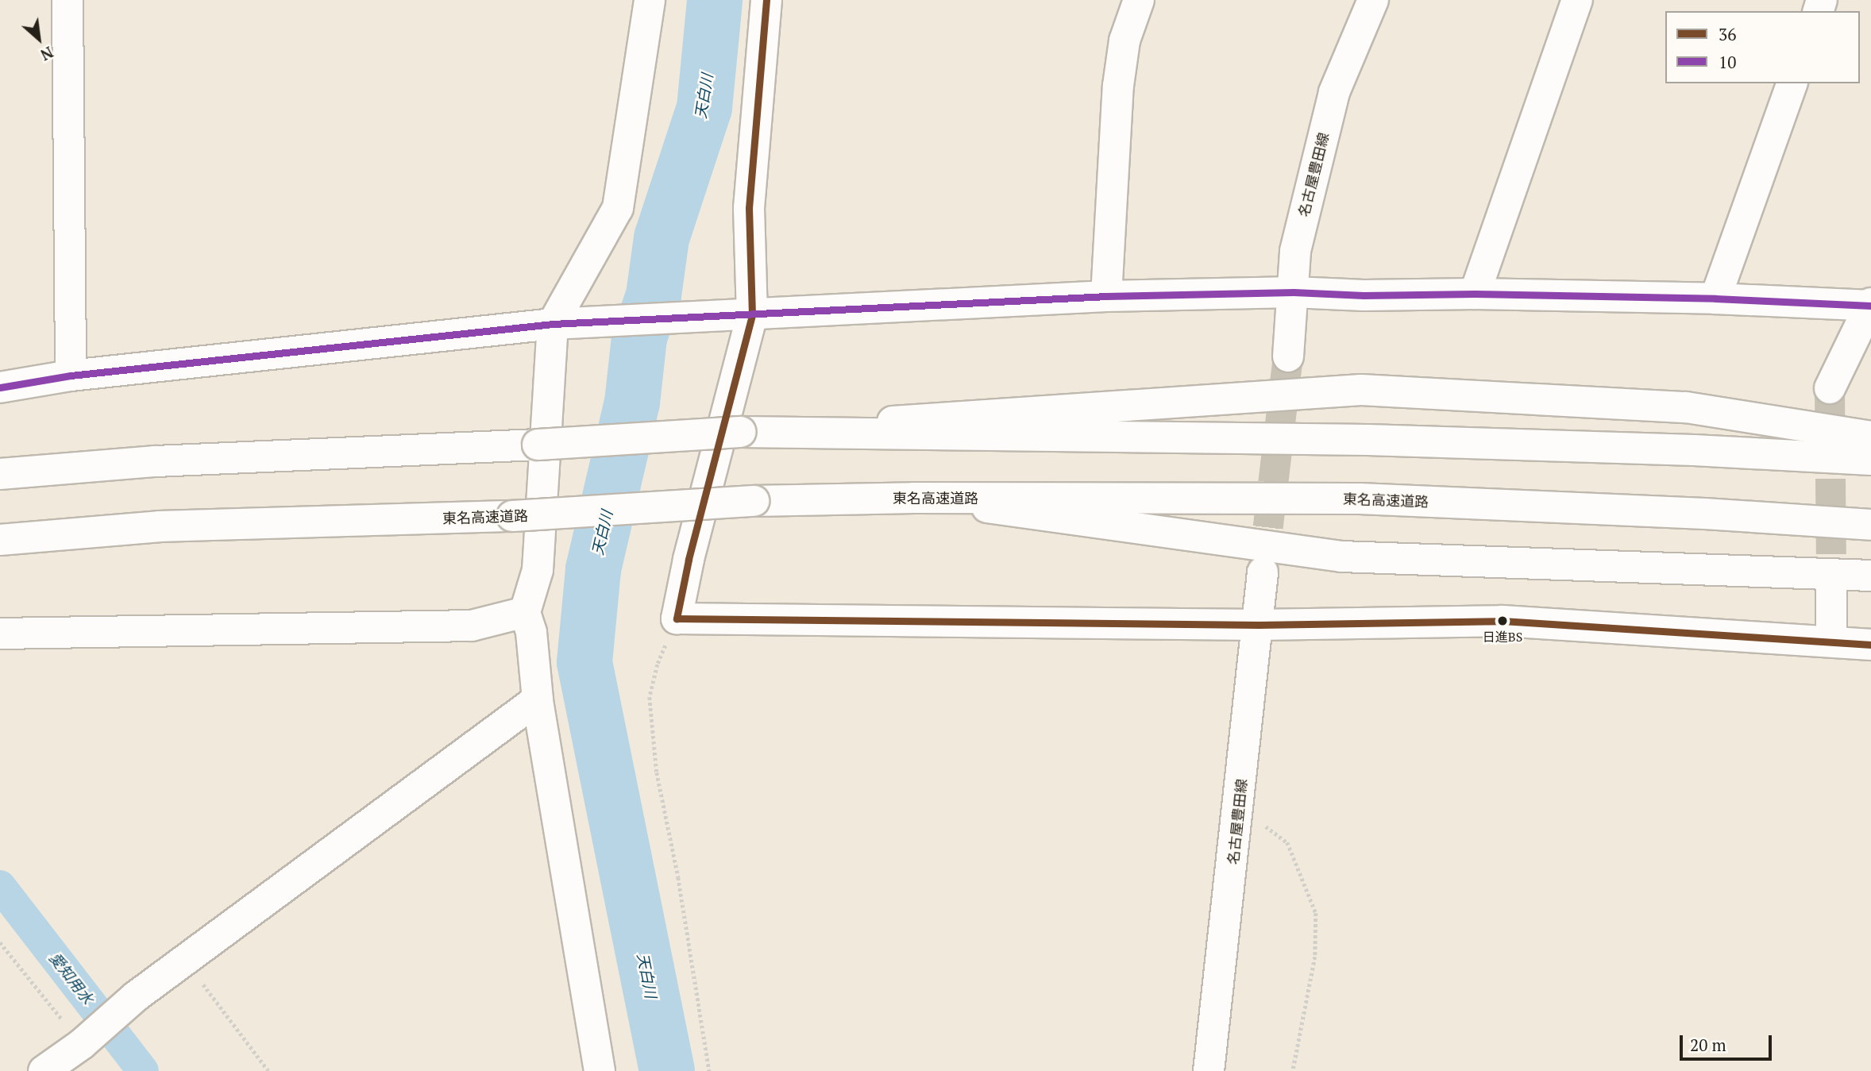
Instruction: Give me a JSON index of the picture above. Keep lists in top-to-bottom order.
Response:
{
  "streets": {
    "main road": ["名古屋豊田線", "東名高速道路"]
  },
  "water": ["天白川", "愛知用水"],
  "places": ["日進BS"],
  "lines": ["transit line 36", "transit line 10"],
  "legend": ["36", "10"],
  "scale_bar": "20 m",
  "north": "bottom right"
}
